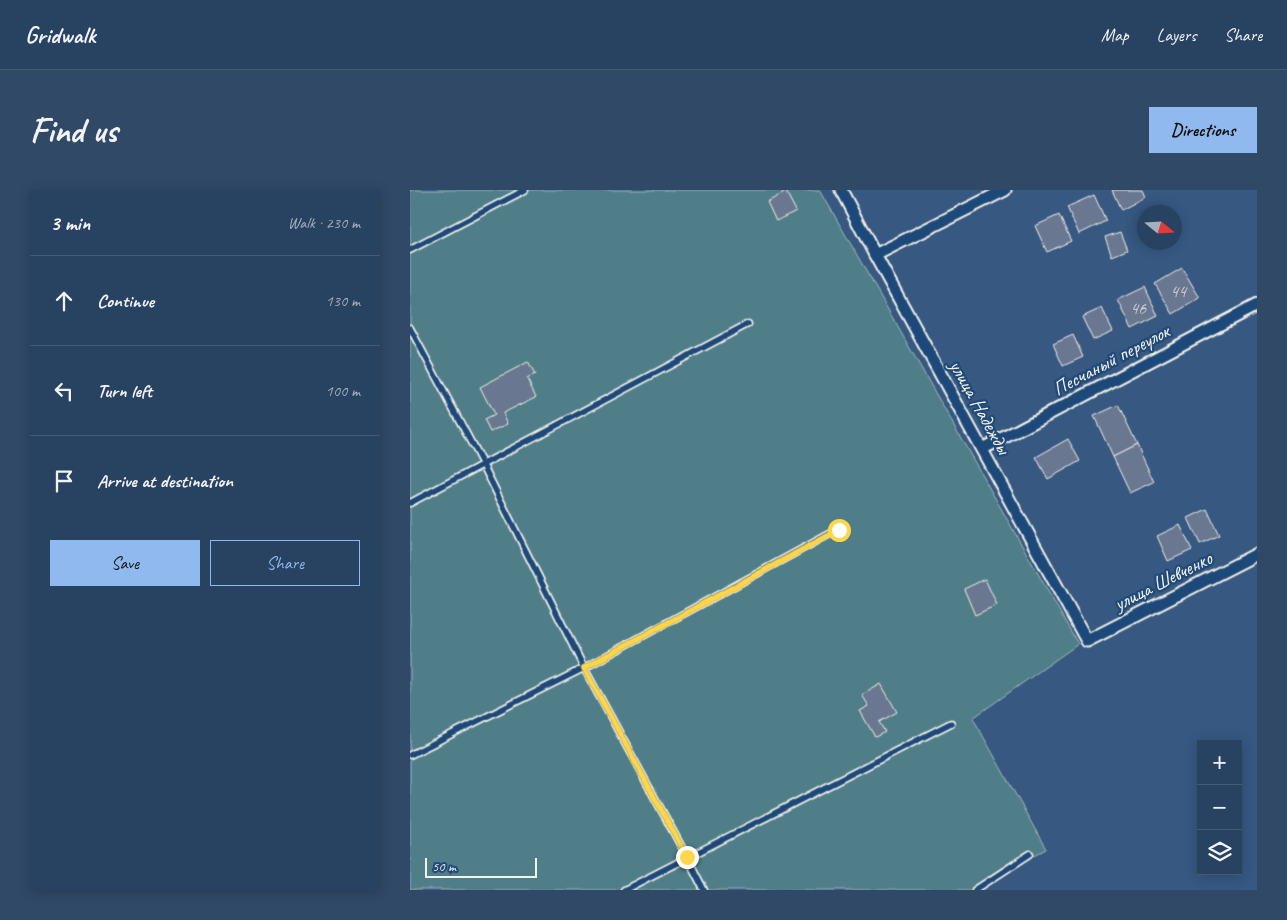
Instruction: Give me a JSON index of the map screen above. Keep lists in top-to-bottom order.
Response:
{
  "streets": {
    "street": ["Песчаный переулок", "улица Надежды", "улица Шевченко"]
  },
  "crossings": [
    ["Песчаный переулок", "улица Надежды"],
    ["улица Надежды", "улица Шевченко"]
  ],
  "house_numbers": ["44", "46"],
  "scale_bar": "50 m",
  "north": "right",
  "page": {
    "header": "Gridwalk",
    "nav": ["Map", "Layers", "Share"],
    "buttons": [
      "Directions",
      ["Save", "Share"]
    ],
    "title": "Find us",
    "heading": ["3 min", "Walk · 230 m"],
    "list": [
      ["Continue", "130 m"],
      ["Turn left", "100 m"],
      "Arrive at destination"
    ],
    "map_buttons": ["+", "−"],
    "scale": "50 m"
  }
}
